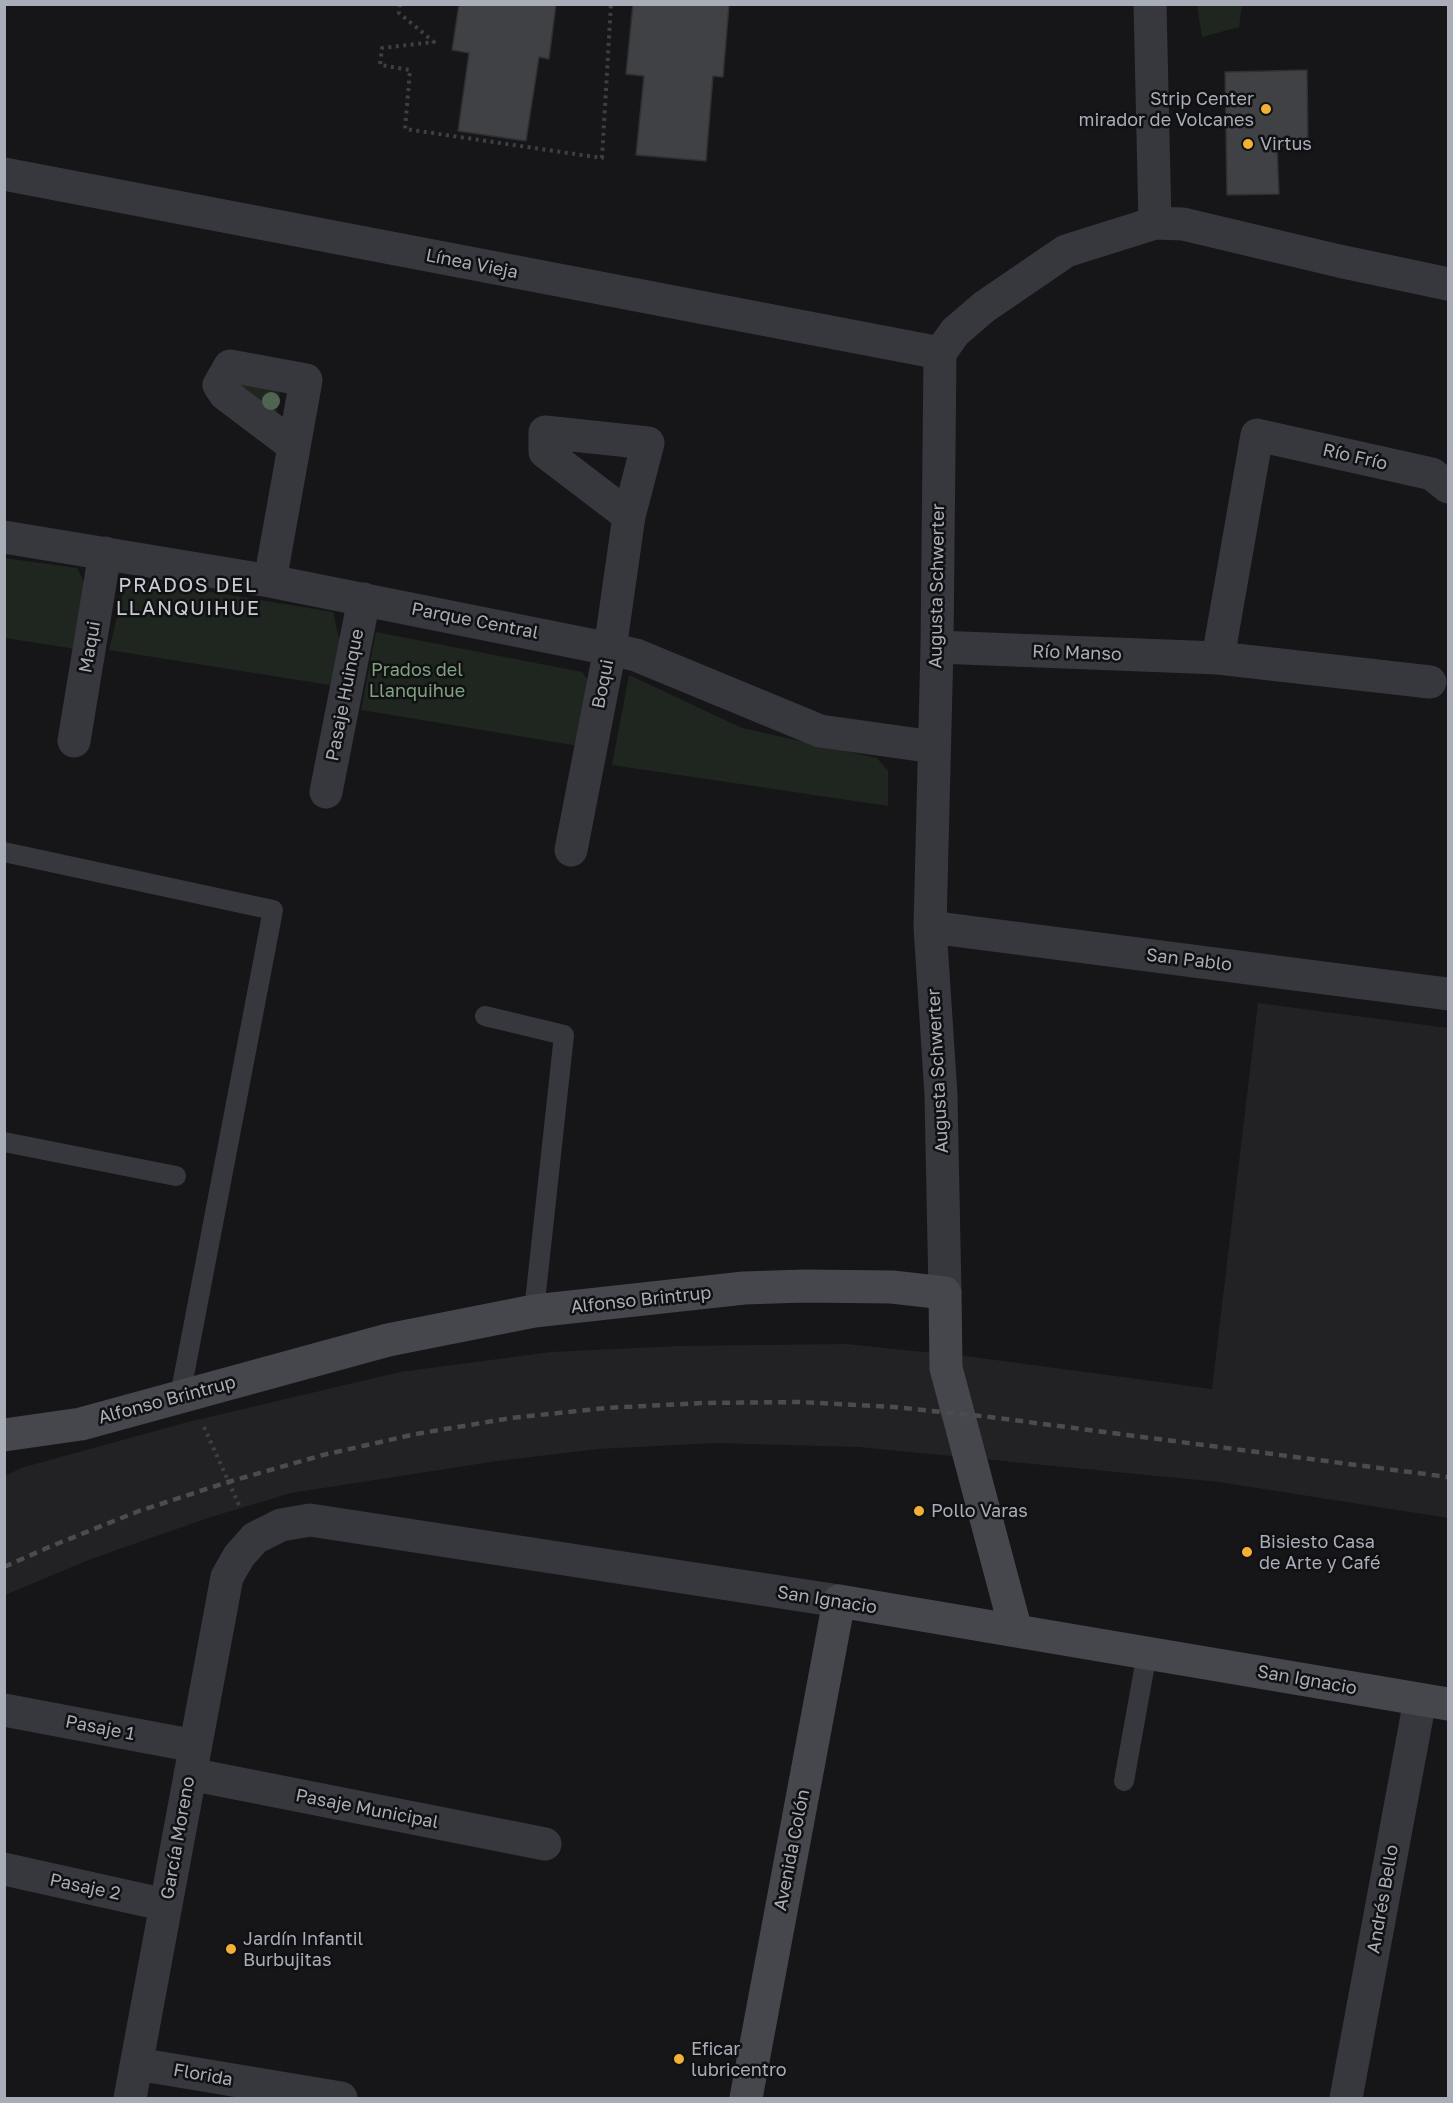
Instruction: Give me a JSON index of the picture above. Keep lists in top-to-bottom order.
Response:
{
  "streets": {
    "street": [
      "Línea Vieja",
      "Río Frío",
      "Augusta Schwerter",
      "Parque Central",
      "Maqui",
      "Río Manso",
      "Boqui",
      "Pasaje Huinque",
      "San Pablo",
      "Alfonso Brintrup",
      "San Ignacio",
      "Pasaje 1",
      "Pasaje Municipal",
      "García Moreno",
      "Avenida Colón",
      "Pasaje 2",
      "Andrés Bello",
      "Florida"
    ]
  },
  "crossings": [
    ["Línea Vieja", "Augusta Schwerter"],
    ["Río Frío", "Río Manso"],
    ["Augusta Schwerter", "Parque Central"],
    ["Augusta Schwerter", "Río Manso"],
    ["Augusta Schwerter", "San Pablo"],
    ["Augusta Schwerter", "Alfonso Brintrup"],
    ["Parque Central", "Maqui"],
    ["Parque Central", "Boqui"],
    ["Parque Central", "Pasaje Huinque"],
    ["San Ignacio", "García Moreno"],
    ["San Ignacio", "Avenida Colón"],
    ["San Ignacio", "Andrés Bello"],
    ["Pasaje 1", "Pasaje Municipal"],
    ["Pasaje 1", "García Moreno"],
    ["Pasaje Municipal", "García Moreno"],
    ["García Moreno", "Pasaje 2"],
    ["García Moreno", "Florida"]
  ],
  "districts": ["PRADOS DEL LLANQUIHUE"],
  "parks": ["Prados del Llanquihue"],
  "places": [
    "Strip Center mirador de Volcanes",
    "Virtus",
    "Pollo Varas",
    "Bisiesto Casa de Arte y Café",
    "Jardín Infantil Burbujitas",
    "Eficar lubricentro"
  ]
}
